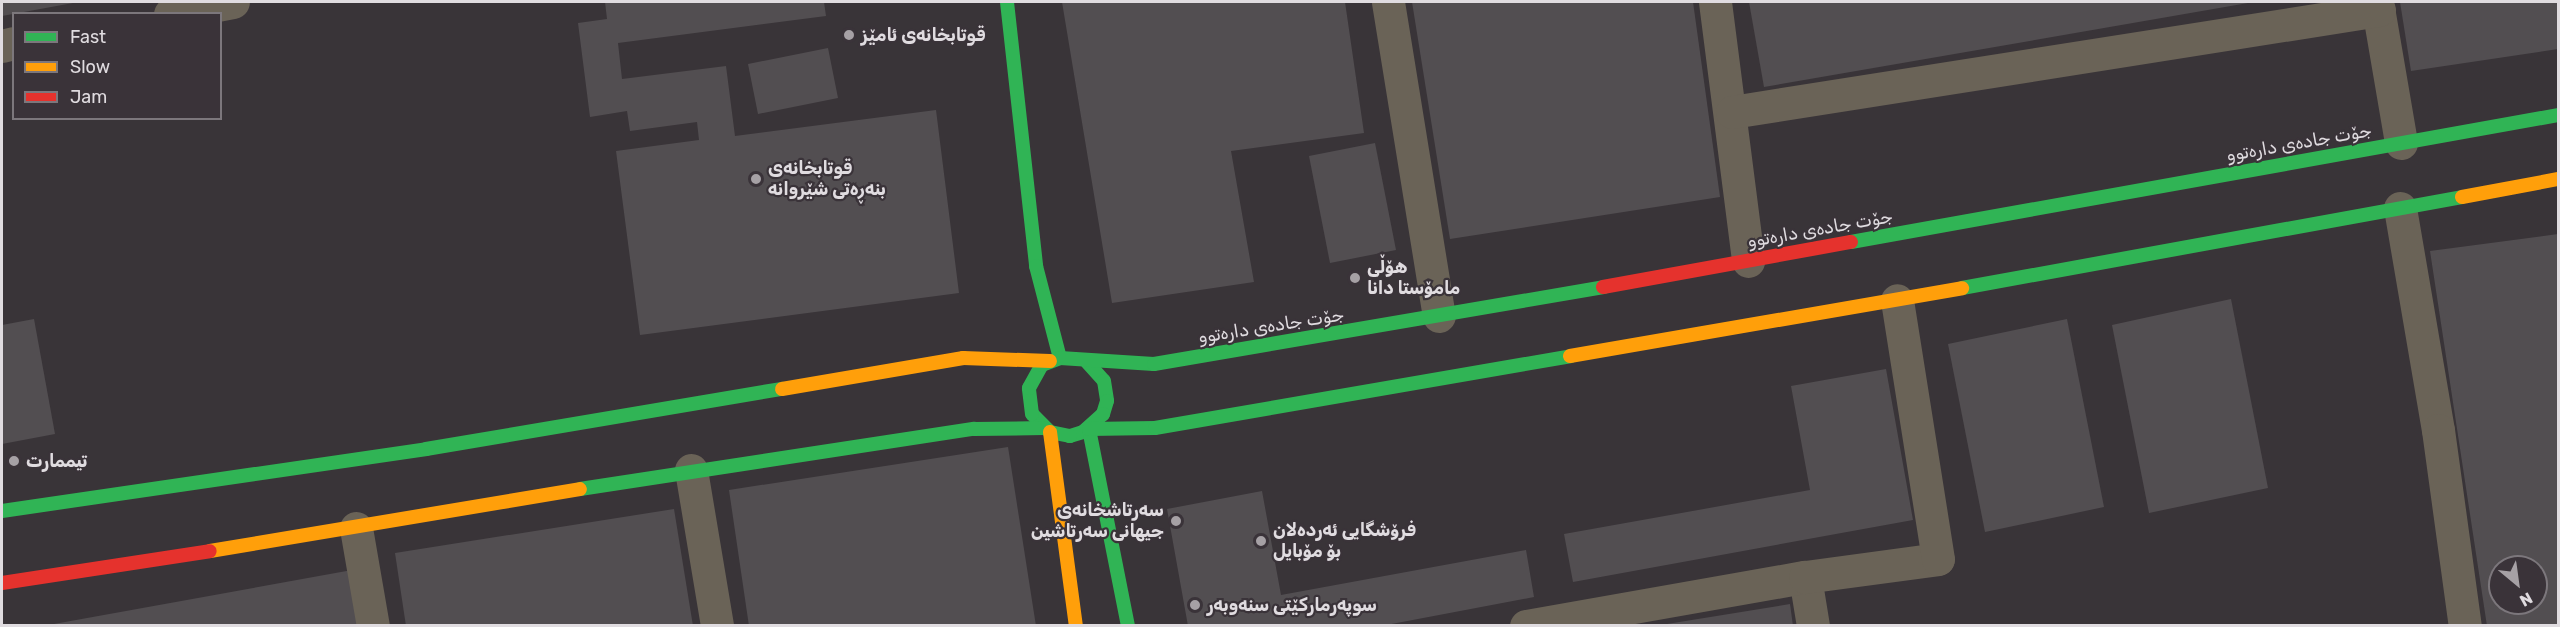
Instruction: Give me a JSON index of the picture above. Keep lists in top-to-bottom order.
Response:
{
  "streets": {
    "main road": ["جۆت جادەی دارەتوو"]
  },
  "places": [
    "قوتابخانەی ئامێز",
    "قوتابخانەی بنەڕەتی شێروانە",
    "هۆڵی مامۆستا دانا",
    "تیممارت",
    "سەرتاشخانەی جیهانی سەرتاشین",
    "فرۆشگایی ئەردەلان بۆ مۆبایل",
    "سوپەرمارکێتی سنەوبەر"
  ],
  "legend": ["Fast", "Slow", "Jam"],
  "north": "bottom right"
}
